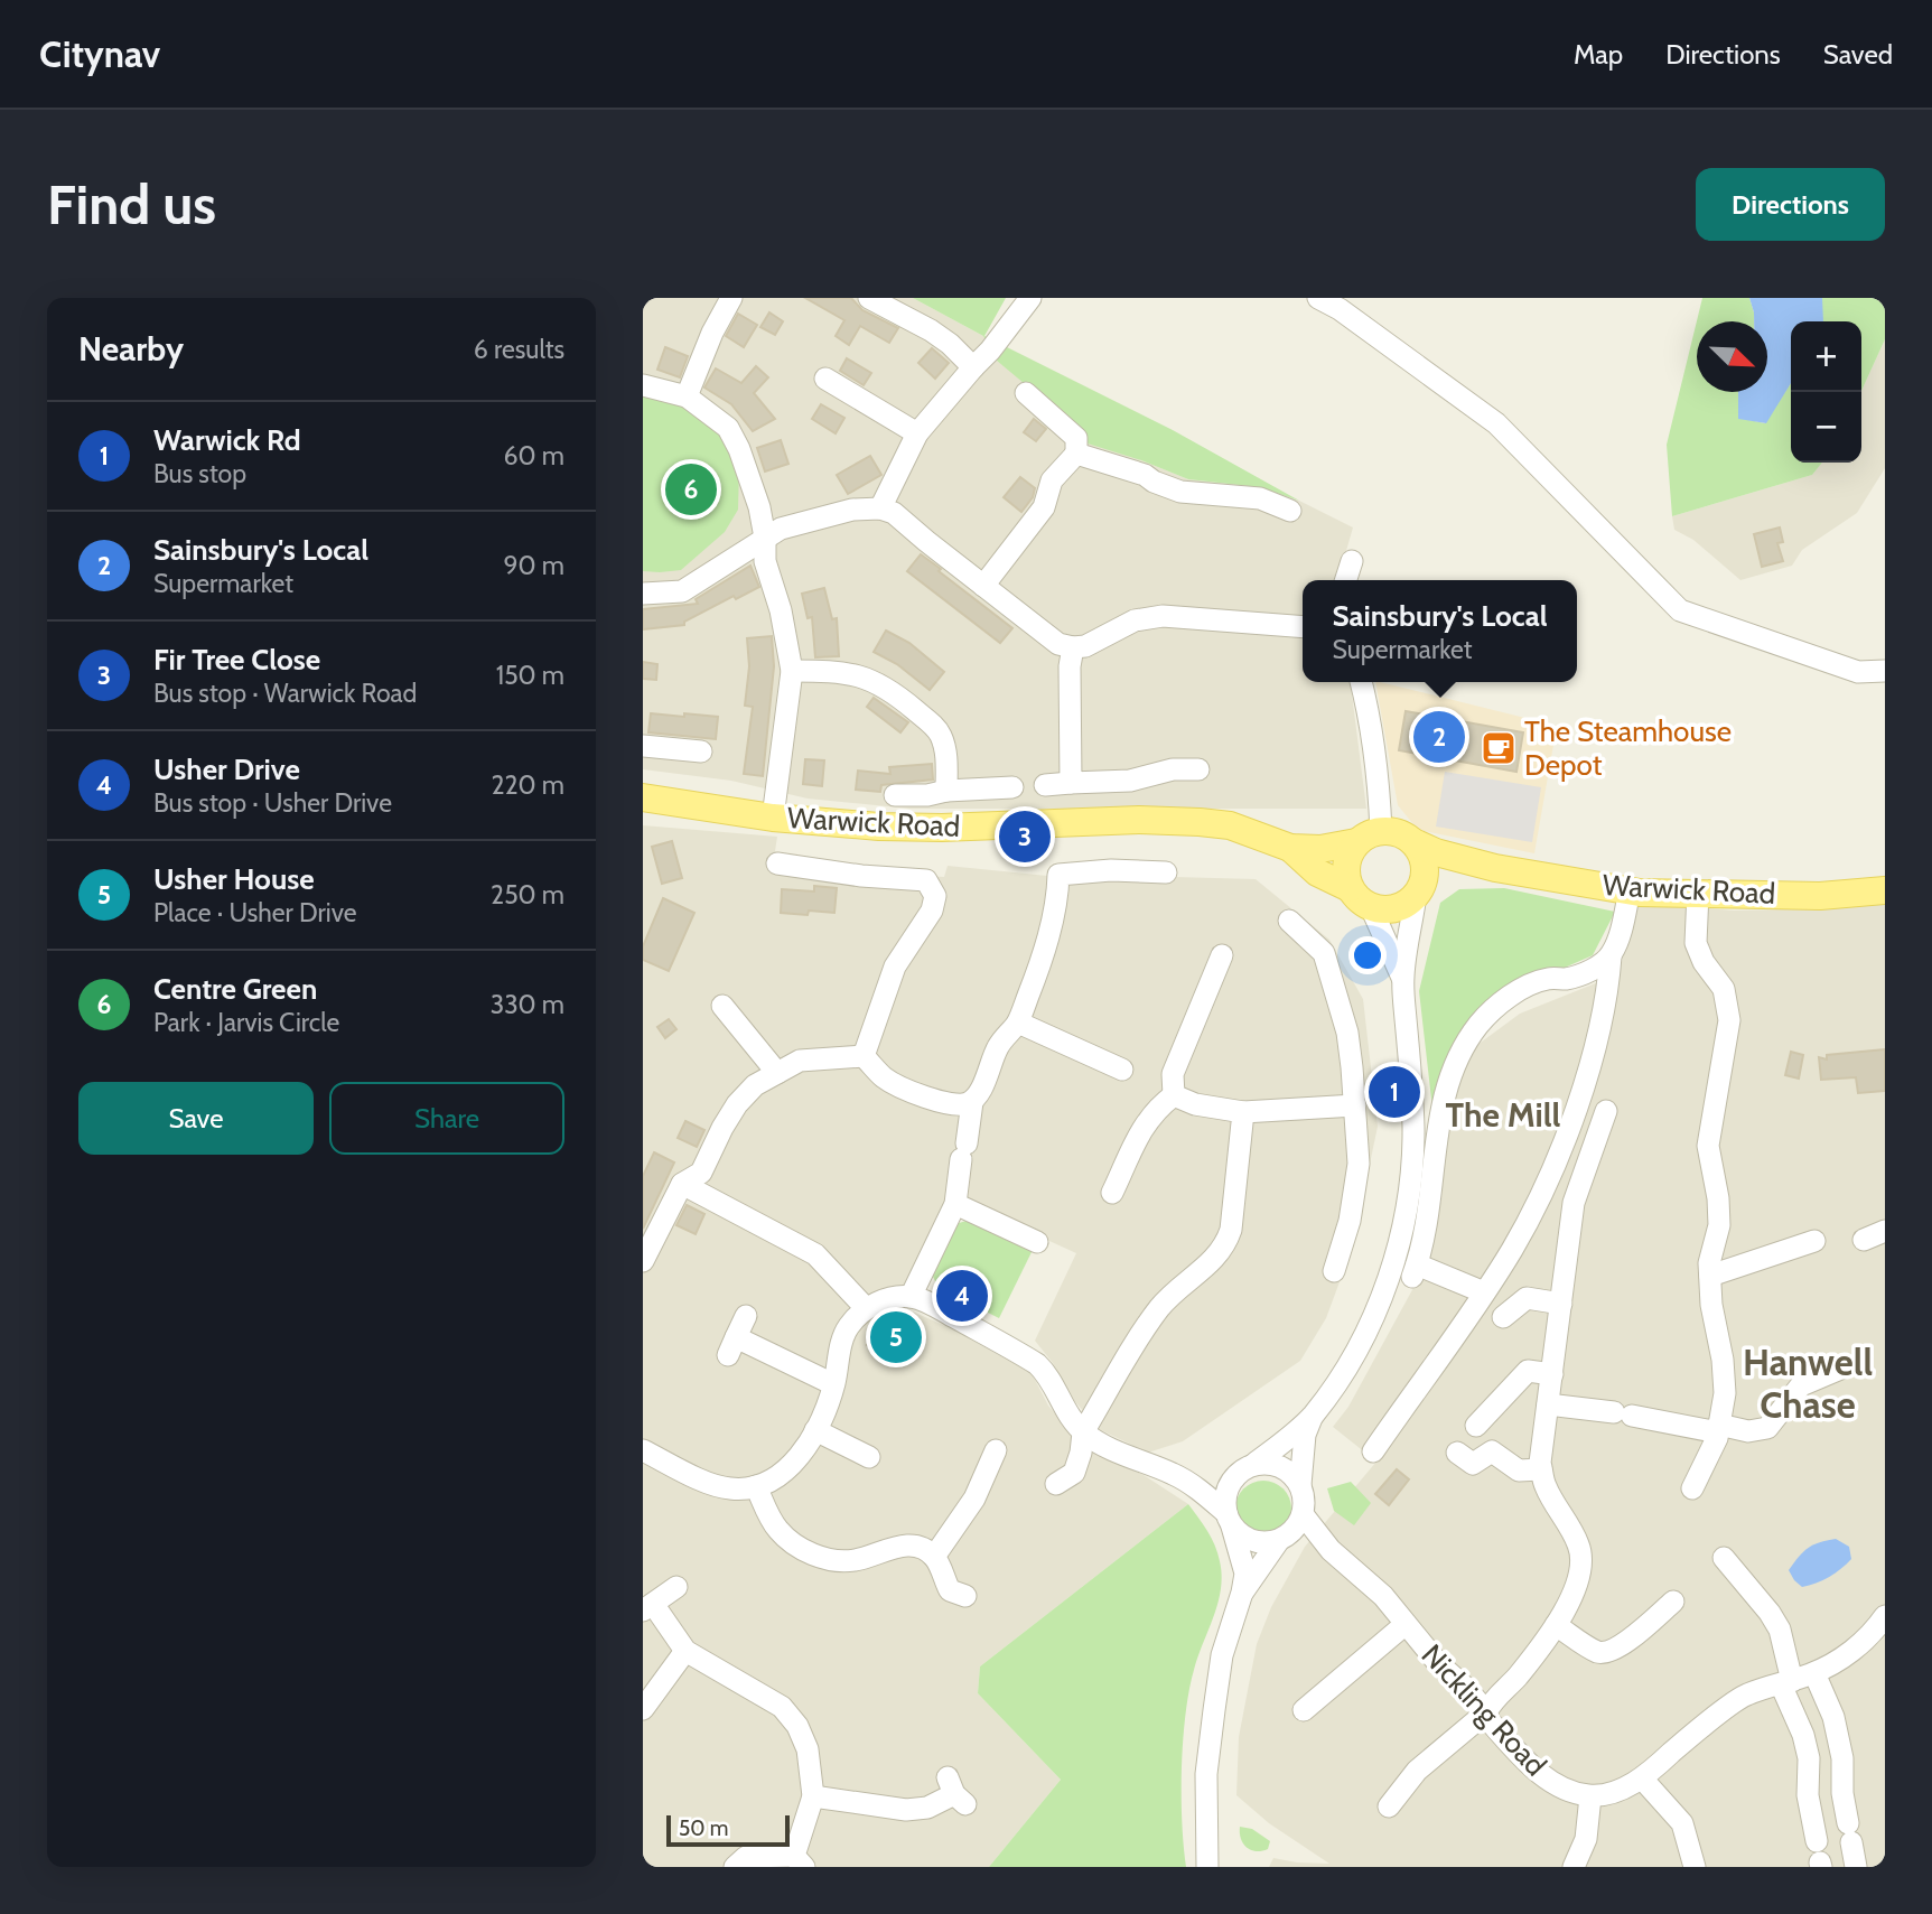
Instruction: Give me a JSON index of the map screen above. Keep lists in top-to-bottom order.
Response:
{
  "streets": {
    "main road": ["Warwick Road"],
    "street": ["Nickling Road"]
  },
  "districts": ["The Mill", "Hanwell Chase"],
  "places": {
    "cafe": ["The Steamhouse Depot"]
  },
  "scale_bar": "50 m",
  "north": "bottom right",
  "page": {
    "header": "Citynav",
    "nav": ["Map", "Directions", "Saved"],
    "buttons": [
      "Directions",
      ["Save", "Share"]
    ],
    "title": "Find us",
    "heading": ["Nearby", "6 results"],
    "map_buttons": ["+", "−"],
    "list": [
      {
        "mark": "1",
        "name": "Warwick Rd",
        "note": "Bus stop",
        "value": "60 m"
      },
      {
        "mark": "2",
        "name": "Sainsbury's Local",
        "note": "Supermarket",
        "value": "90 m"
      },
      {
        "mark": "3",
        "name": "Fir Tree Close",
        "note": "Bus stop · Warwick Road",
        "value": "150 m"
      },
      {
        "mark": "4",
        "name": "Usher Drive",
        "note": "Bus stop · Usher Drive",
        "value": "220 m"
      },
      {
        "mark": "5",
        "name": "Usher House",
        "note": "Place · Usher Drive",
        "value": "250 m"
      },
      {
        "mark": "6",
        "name": "Centre Green",
        "note": "Park · Jarvis Circle",
        "value": "330 m"
      }
    ],
    "pins": [
      "6",
      "2",
      "3",
      "1",
      "4",
      "5"
    ],
    "popup": ["Sainsbury's Local", "Supermarket"],
    "scale": "50 m"
  }
}
